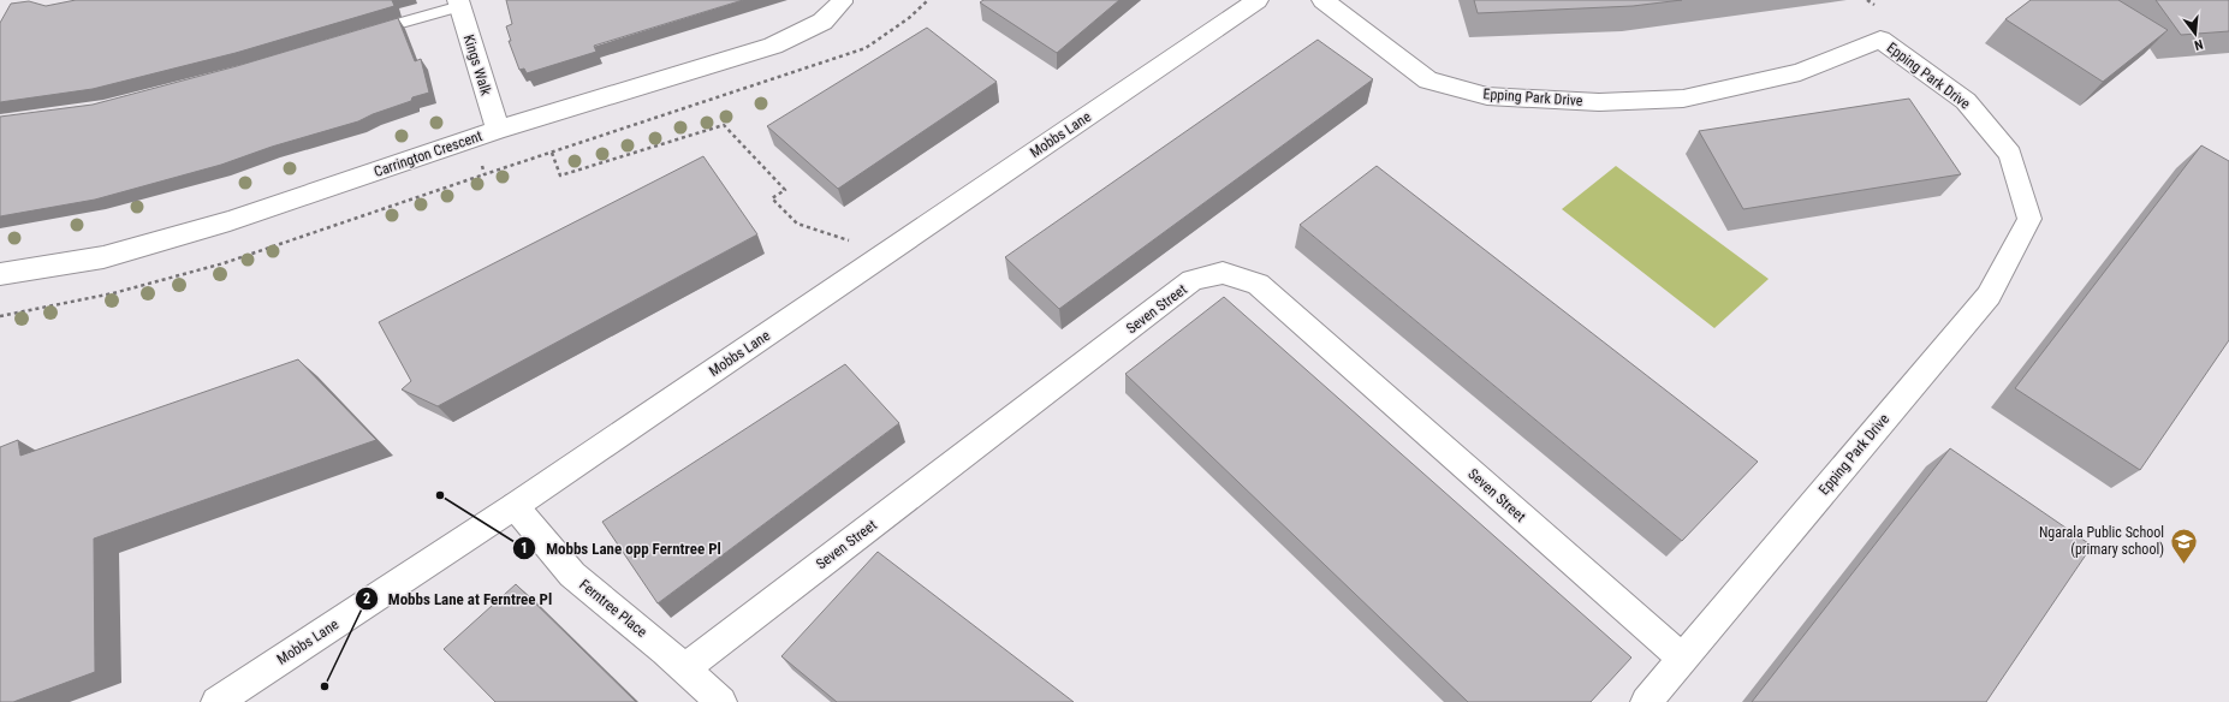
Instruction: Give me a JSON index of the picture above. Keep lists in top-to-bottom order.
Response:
{
  "streets": {
    "street": [
      "Kings Walk",
      "Epping Park Drive",
      "Mobbs Lane",
      "Carrington Crescent",
      "Seven Street",
      "Ferntree Place"
    ]
  },
  "crossings": [
    ["Kings Walk", "Carrington Crescent"],
    ["Epping Park Drive", "Seven Street"],
    ["Mobbs Lane", "Ferntree Place"],
    ["Seven Street", "Ferntree Place"]
  ],
  "places": {
    "other": ["Mobbs Lane opp Ferntree Pl", "Mobbs Lane at Ferntree Pl"],
    "school or university": ["Ngarala Public School (primary school)"]
  },
  "north": "bottom"
}
